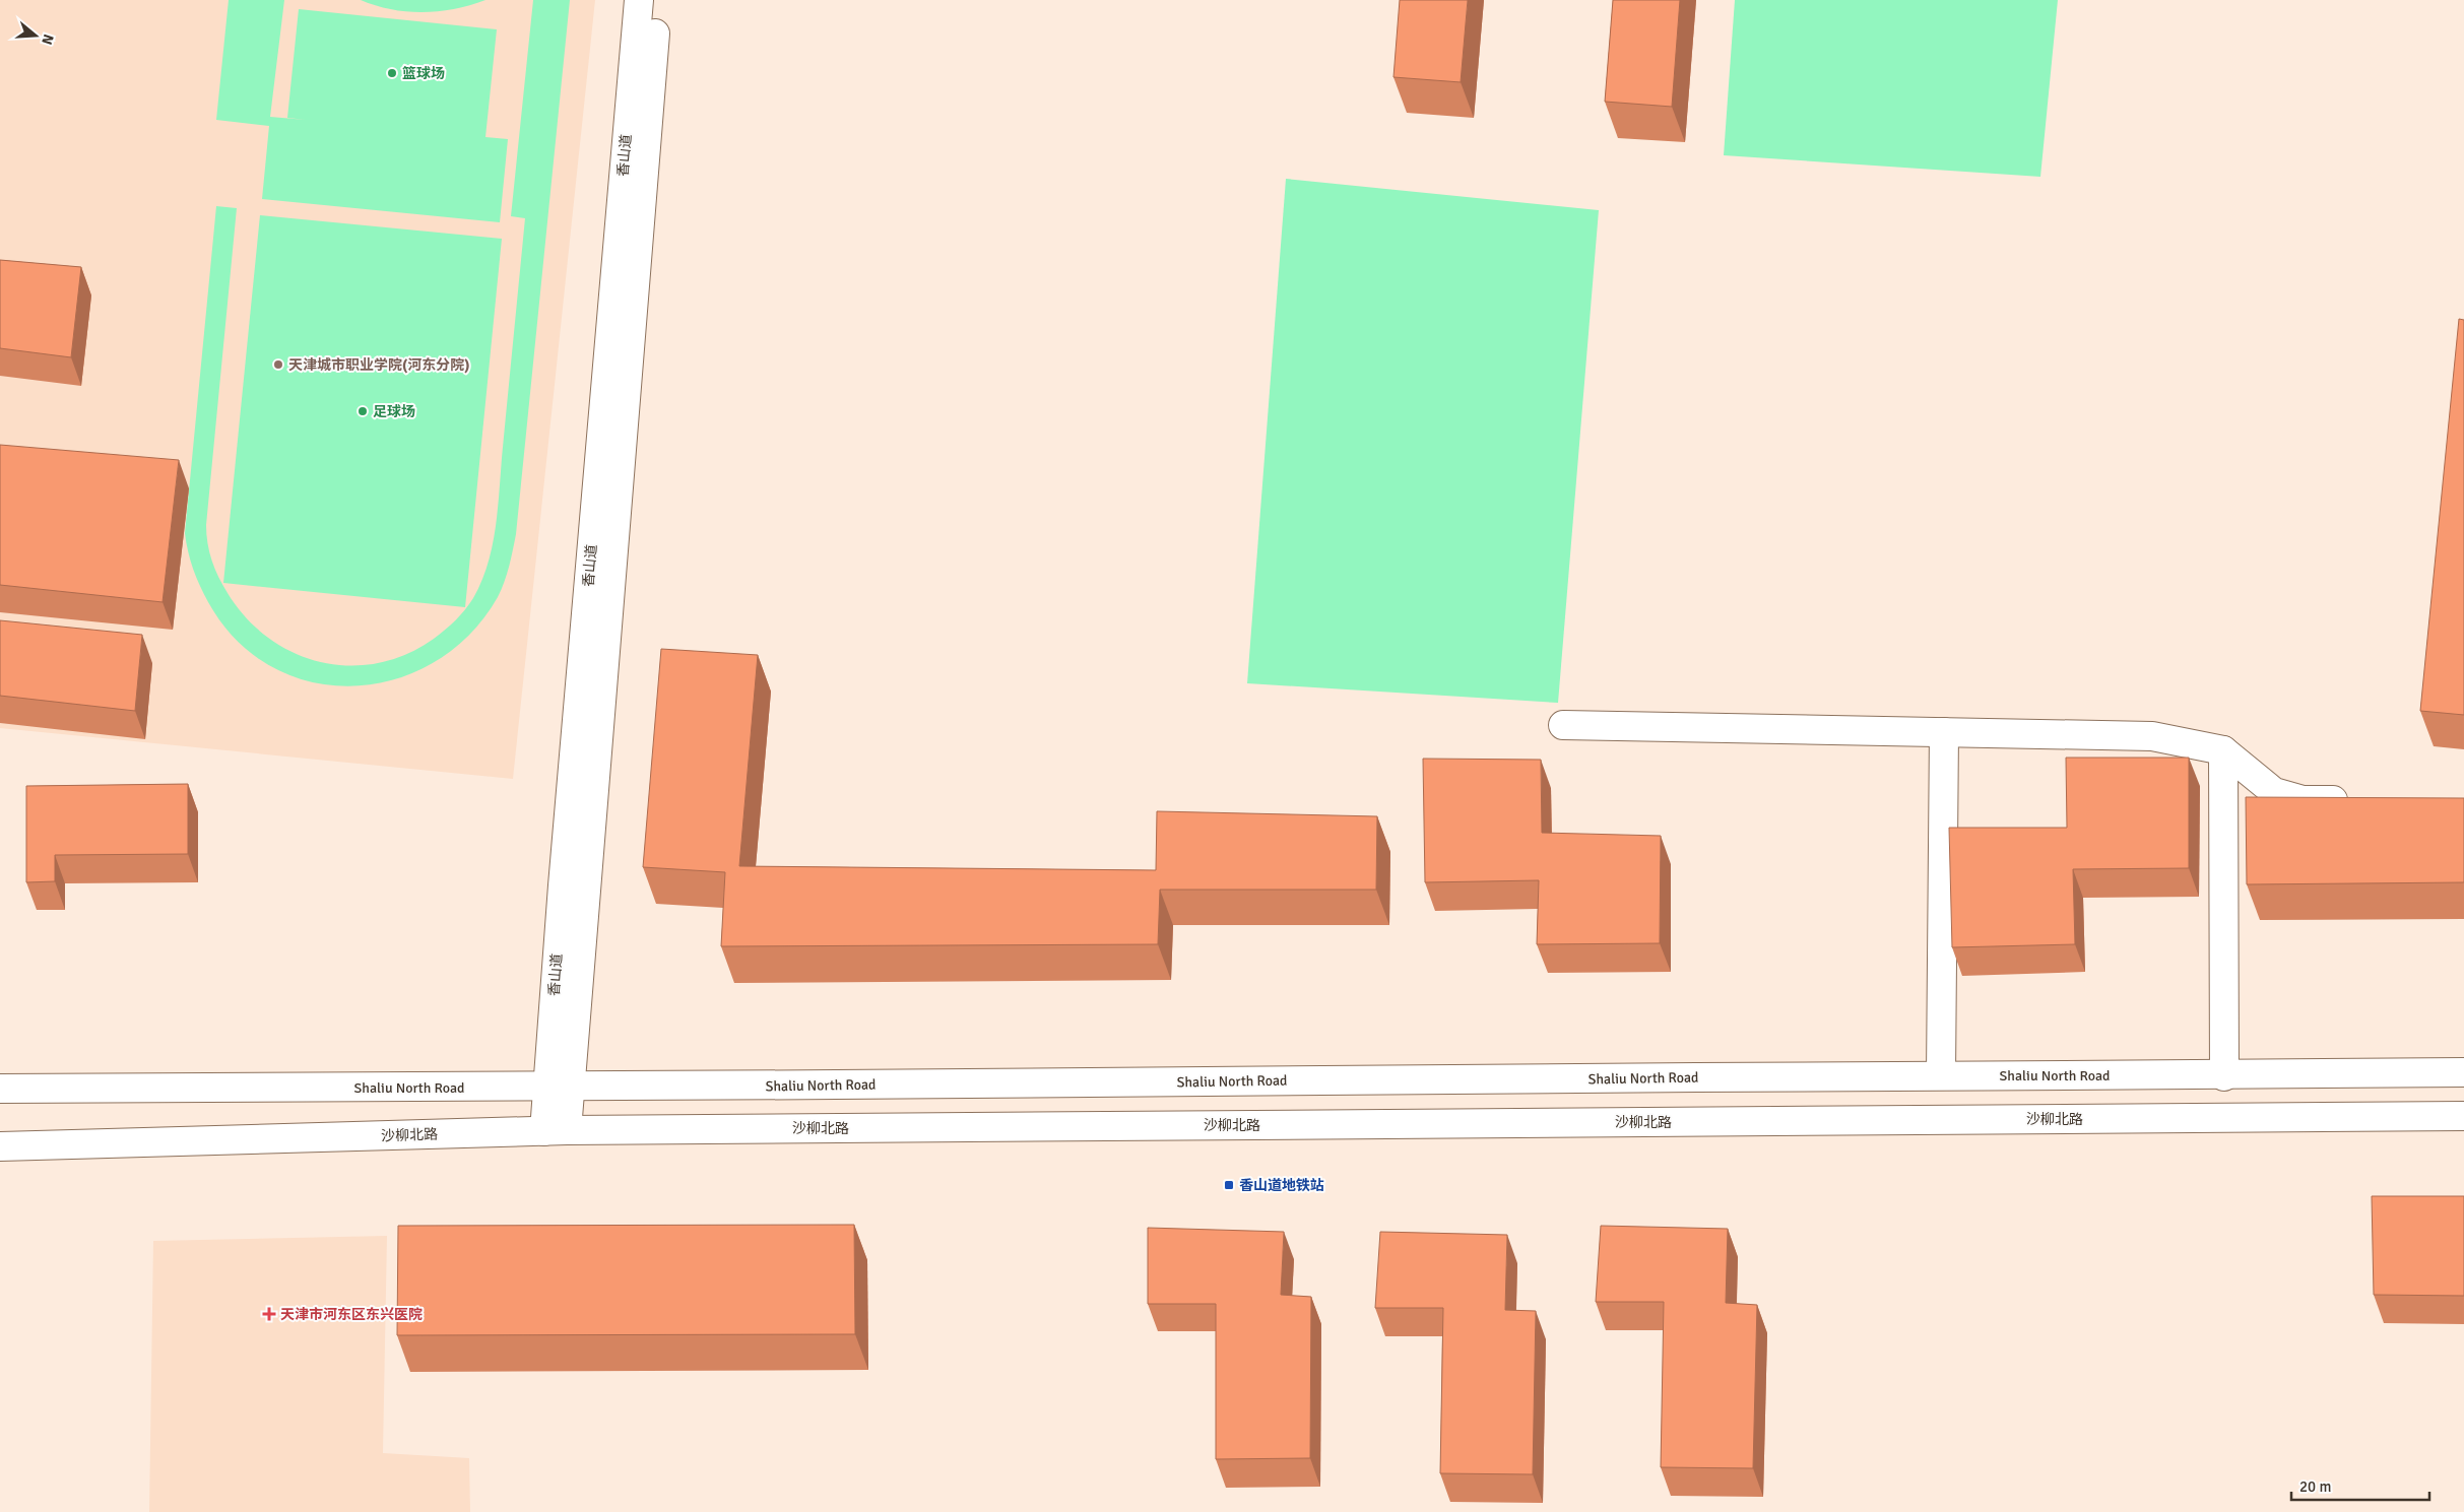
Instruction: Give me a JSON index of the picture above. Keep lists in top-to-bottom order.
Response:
{
  "streets": {
    "main road": ["香山道", "Shaliu North Road", "沙柳北路"]
  },
  "crossings": [
    ["香山道", "Shaliu North Road"],
    ["香山道", "沙柳北路"]
  ],
  "places": {
    "other": ["篮球场", "天津城市职业学院(河东分院)", "足球场"],
    "transit": ["香山道地铁站"],
    "health": ["天津市河东区东兴医院"]
  },
  "scale_bar": "20 m",
  "north": "right"
}
